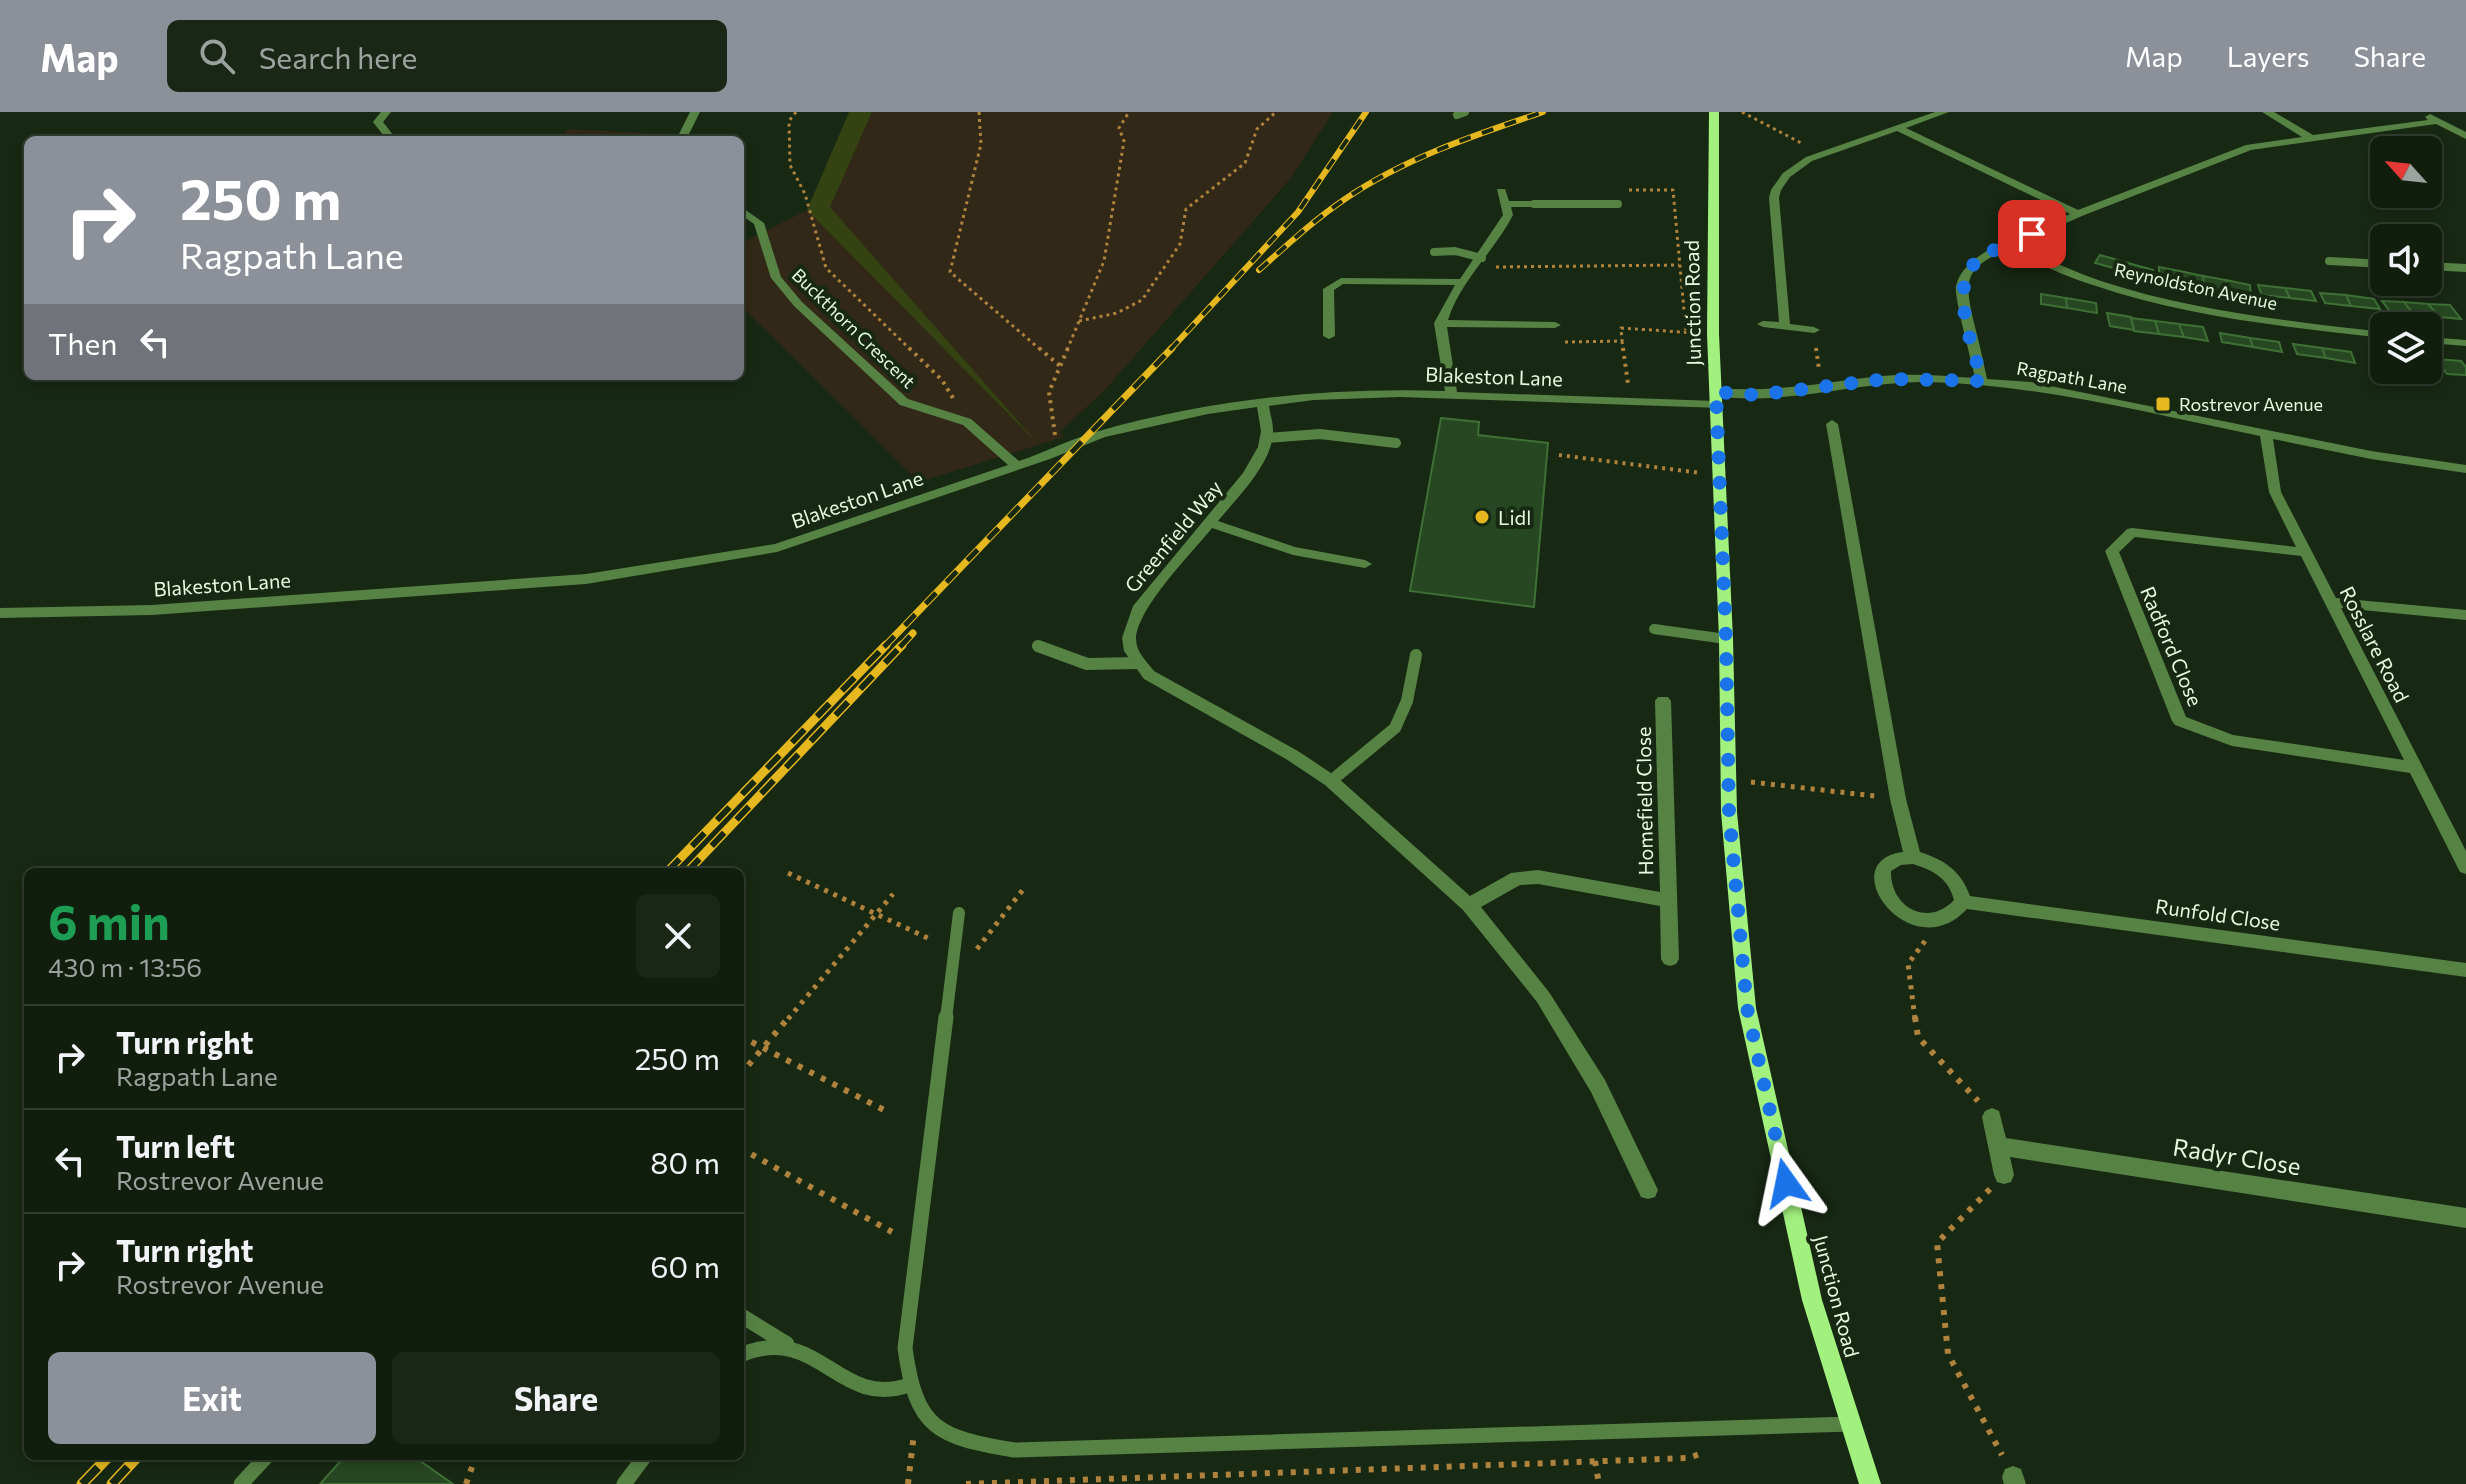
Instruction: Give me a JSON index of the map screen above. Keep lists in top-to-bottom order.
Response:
{
  "streets": {
    "main road": ["Junction Road"],
    "street": [
      "Reynoldston Avenue",
      "Buckthorn Crescent",
      "Blakeston Lane",
      "Ragpath Lane",
      "Greenfield Way",
      "Rosslare Road",
      "Radford Close",
      "Homefield Close",
      "Runfold Close",
      "Radyr Close"
    ]
  },
  "crossings": [
    ["Junction Road", "Blakeston Lane"],
    ["Junction Road", "Ragpath Lane"],
    ["Buckthorn Crescent", "Blakeston Lane"],
    ["Blakeston Lane", "Ragpath Lane"],
    ["Ragpath Lane", "Rosslare Road"],
    ["Rosslare Road", "Radford Close"]
  ],
  "places": {
    "transit": ["Rostrevor Avenue"],
    "other": ["Lidl"]
  },
  "north": "top left",
  "page": {
    "header": "Map",
    "search": "Search here",
    "nav": ["Map", "Layers", "Share"],
    "turn": ["250 m", "Ragpath Lane"],
    "then": "Then",
    "heading": ["6 min", "430 m · 13:56"],
    "list": [
      {
        "name": "Turn right",
        "note": "Ragpath Lane",
        "value": "250 m"
      },
      {
        "name": "Turn left",
        "note": "Rostrevor Avenue",
        "value": "80 m"
      },
      {
        "name": "Turn right",
        "note": "Rostrevor Avenue",
        "value": "60 m"
      }
    ],
    "buttons": ["Exit", "Share"]
  }
}
